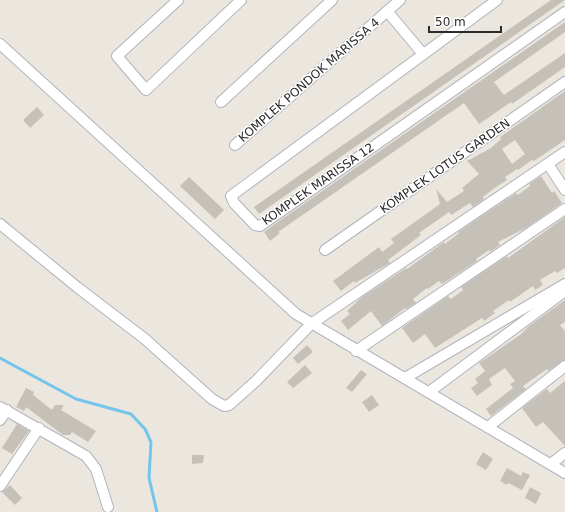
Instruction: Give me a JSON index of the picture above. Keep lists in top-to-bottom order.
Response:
{
  "streets": {
    "street": ["KOMPLEK PONDOK MARISSA 4", "KOMPLEK LOTUS GARDEN", "KOMPLEK MARISSA 12"]
  },
  "scale_bar": "50 m"
}
